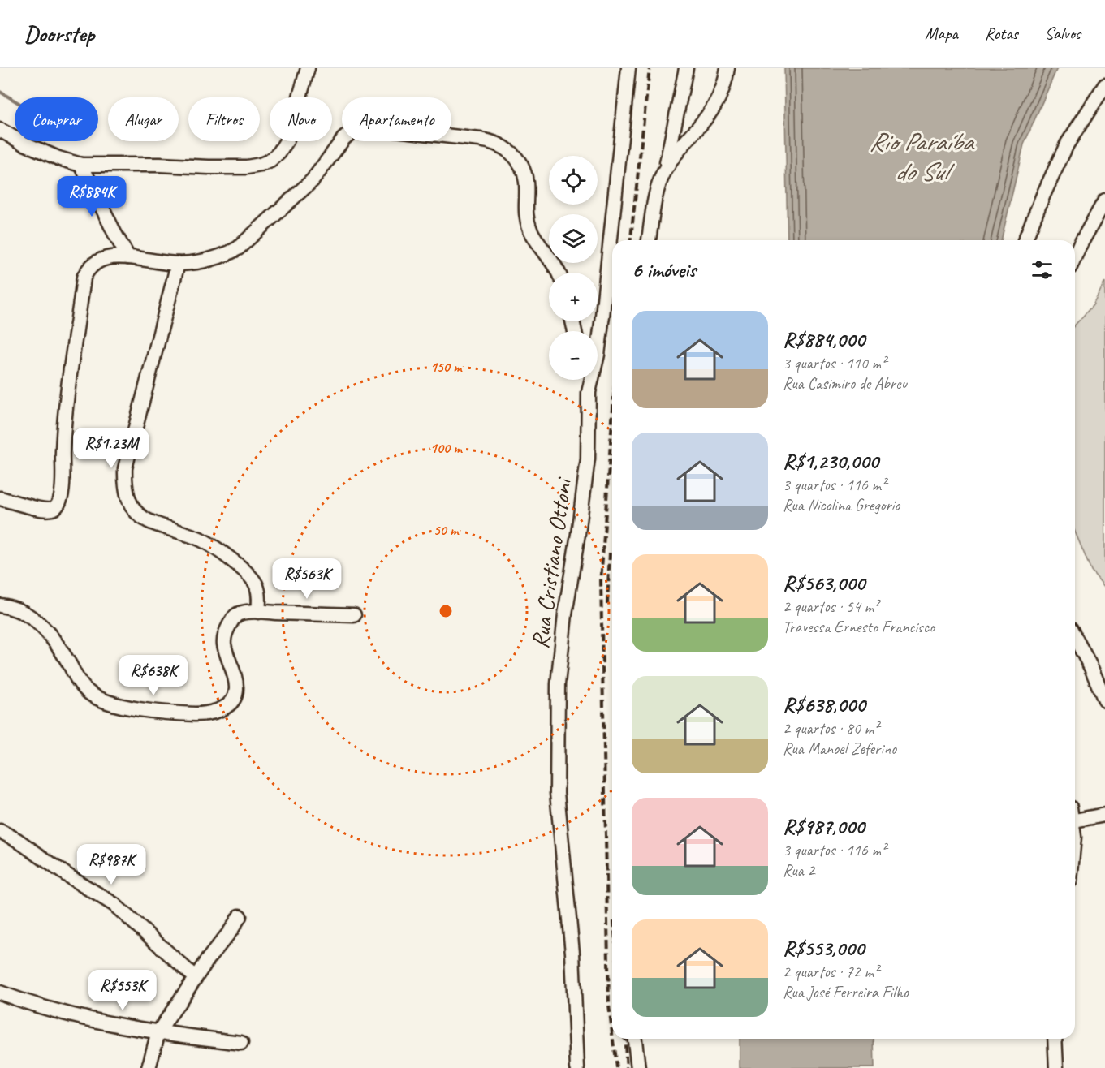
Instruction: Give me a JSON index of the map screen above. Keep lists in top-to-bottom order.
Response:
{
  "streets": {
    "street": ["Rua Cristiano Ottoni"]
  },
  "water": ["Rio Paraíba do Sul"],
  "page": {
    "header": "Doorstep",
    "nav": ["Mapa", "Rotas", "Salvos"],
    "chip": [
      "Comprar",
      "Alugar",
      "Filtros",
      "Novo",
      "Apartamento"
    ],
    "map_buttons": ["+", "−"],
    "price": [
      "R$884K",
      "R$1.23M",
      "R$563K",
      "R$638K",
      "R$987K",
      "R$553K"
    ],
    "heading": "6 imóveis",
    "list": [
      {
        "name": "R$884,000",
        "note": "3 quartos · 110 m² · Rua Casimiro de Abreu"
      },
      {
        "name": "R$1,230,000",
        "note": "3 quartos · 116 m² · Rua Nicolina Gregorio"
      },
      {
        "name": "R$563,000",
        "note": "2 quartos · 54 m² · Travessa Ernesto Francisco"
      },
      {
        "name": "R$638,000",
        "note": "2 quartos · 80 m² · Rua Manoel Zeferino"
      },
      {
        "name": "R$987,000",
        "note": "3 quartos · 116 m² · Rua 2"
      },
      {
        "name": "R$553,000",
        "note": "2 quartos · 72 m² · Rua José Ferreira Filho"
      }
    ]
  },
  "rings": ["150 m", "100 m", "50 m"]
}
